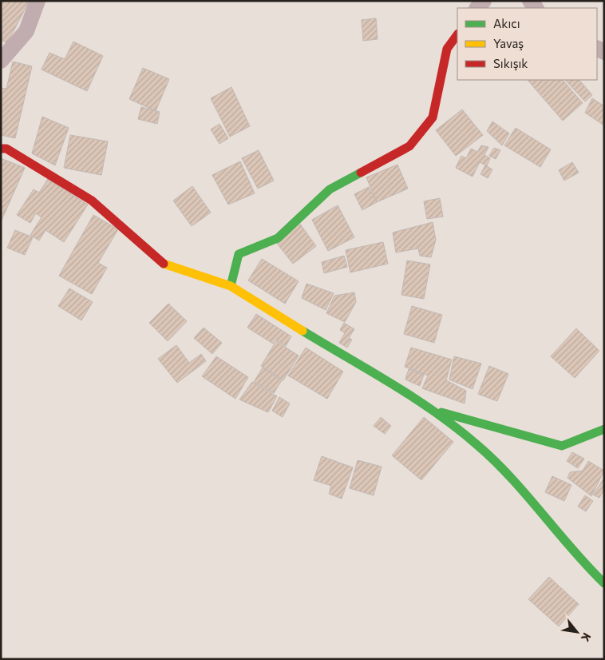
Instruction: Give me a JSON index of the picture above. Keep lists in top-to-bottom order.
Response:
{
  "legend": ["Akıcı", "Yavaş", "Sıkışık"],
  "north": "bottom right"
}
